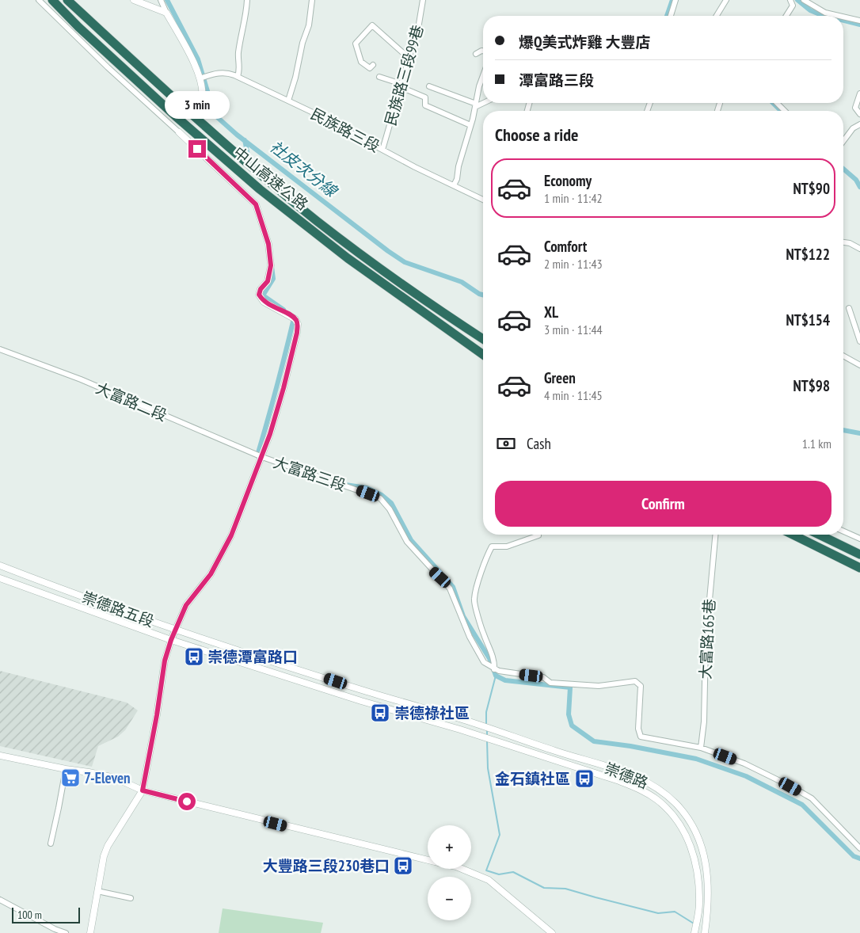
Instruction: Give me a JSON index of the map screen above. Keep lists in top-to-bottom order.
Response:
{
  "streets": {
    "highway": ["中山高速公路"],
    "street": [
      "民族路三段99巷",
      "民族路三段",
      "大富路二段",
      "大富路三段",
      "崇德路五段",
      "大富路165巷",
      "崇德路"
    ]
  },
  "crossings": [
    ["民族路三段99巷", "民族路三段"],
    ["大富路二段", "大富路三段"],
    ["崇德路五段", "崇德路"]
  ],
  "water": ["社皮次分線"],
  "places": {
    "bus stop": [
      "崇德潭富路口",
      "崇德祿社區",
      "金石鎮社區",
      "大豐路三段230巷口"
    ],
    "supermarket": ["7-Eleven"]
  },
  "scale_bar": "100 m",
  "page": {
    "banner": ["爆Q美式炸雞 大豐店", "潭富路三段"],
    "bubble": "3 min",
    "heading": "Choose a ride",
    "list": [
      {
        "name": "Economy",
        "note": "1 min · 11:42",
        "value": "NT$90"
      },
      {
        "name": "Comfort",
        "note": "2 min · 11:43",
        "value": "NT$122"
      },
      {
        "name": "XL",
        "note": "3 min · 11:44",
        "value": "NT$154"
      },
      {
        "name": "Green",
        "note": "4 min · 11:45",
        "value": "NT$98"
      }
    ],
    "pay": ["Cash", "1.1 km"],
    "buttons": "Confirm",
    "map_buttons": ["+", "−"],
    "scale": "100 m"
  }
}
